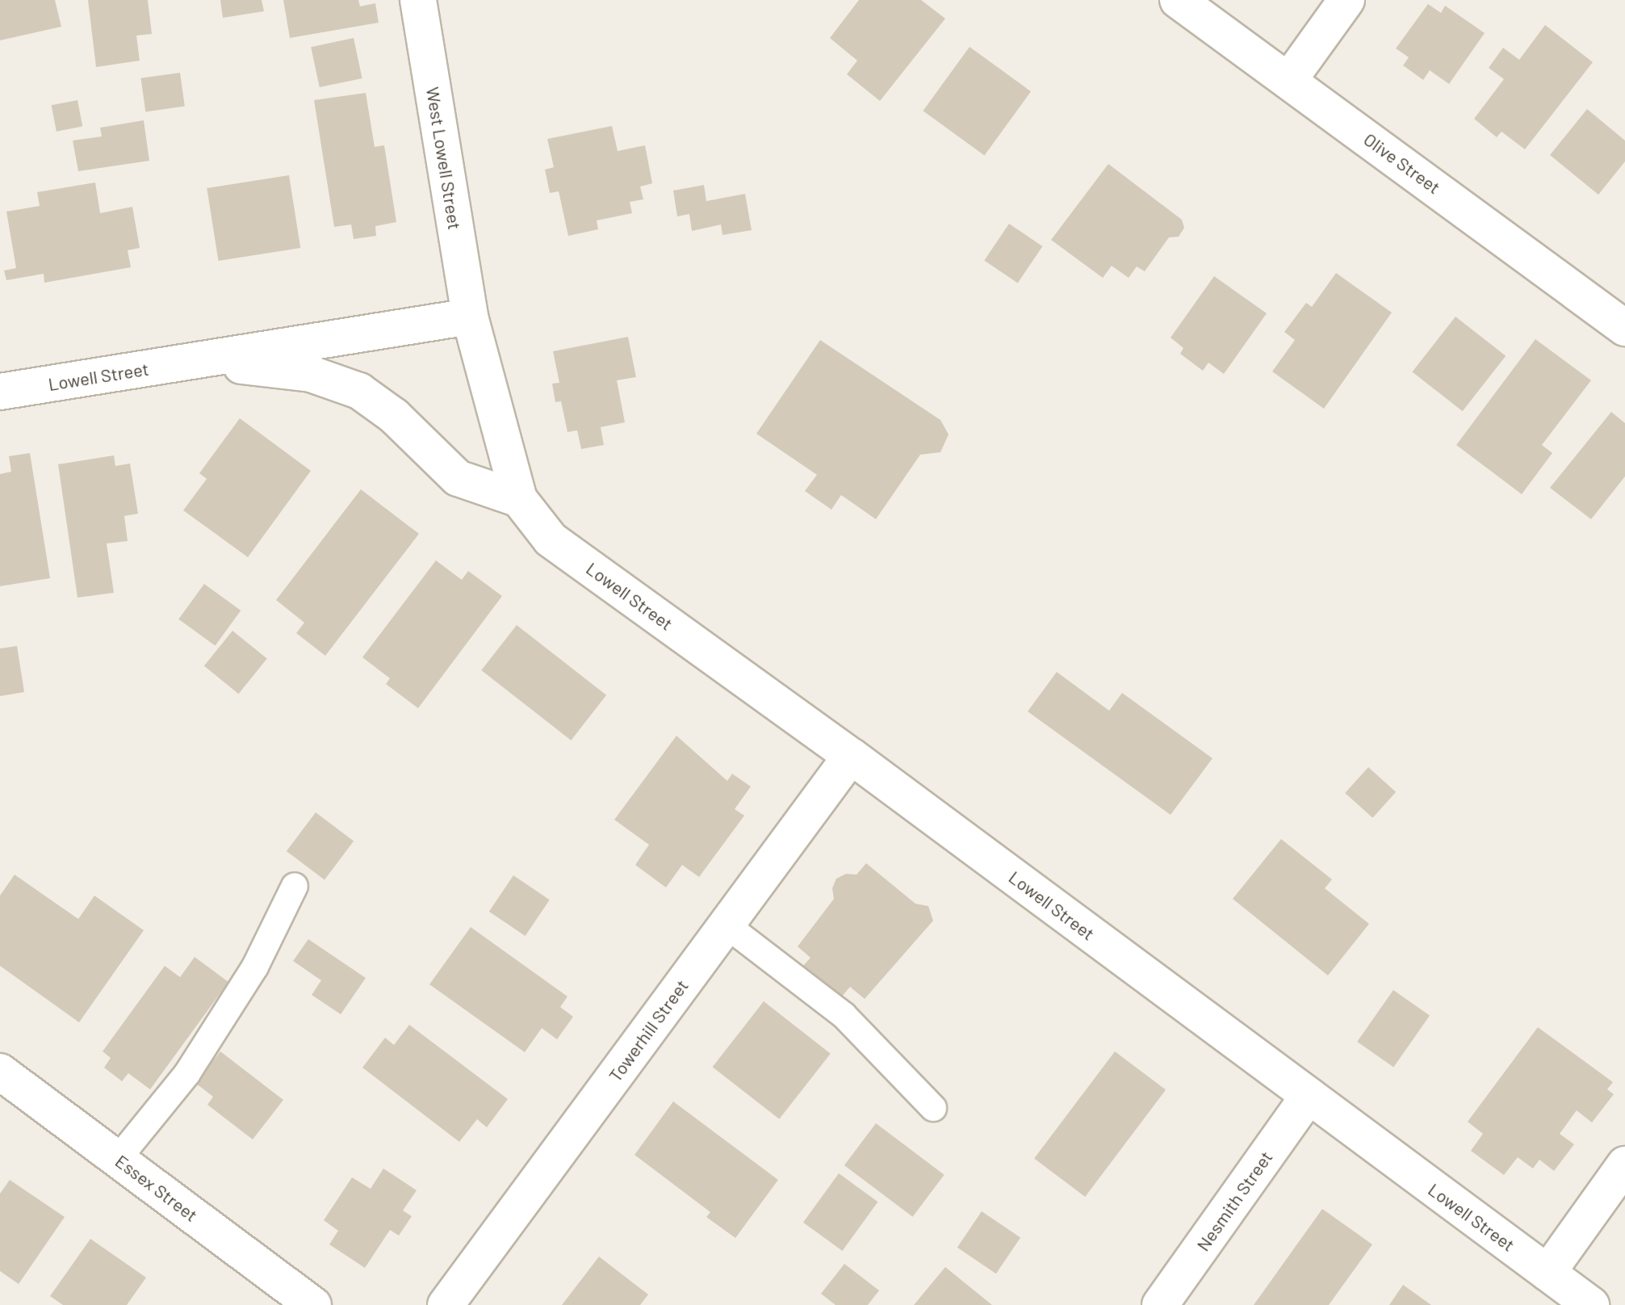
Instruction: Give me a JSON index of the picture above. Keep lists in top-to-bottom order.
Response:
{
  "streets": {
    "street": [
      "West Lowell Street",
      "Olive Street",
      "Lowell Street",
      "Towerhill Street",
      "Essex Street",
      "Nesmith Street"
    ]
  },
  "crossings": [
    ["West Lowell Street", "Lowell Street"],
    ["Lowell Street", "Towerhill Street"],
    ["Lowell Street", "Nesmith Street"]
  ]
}
